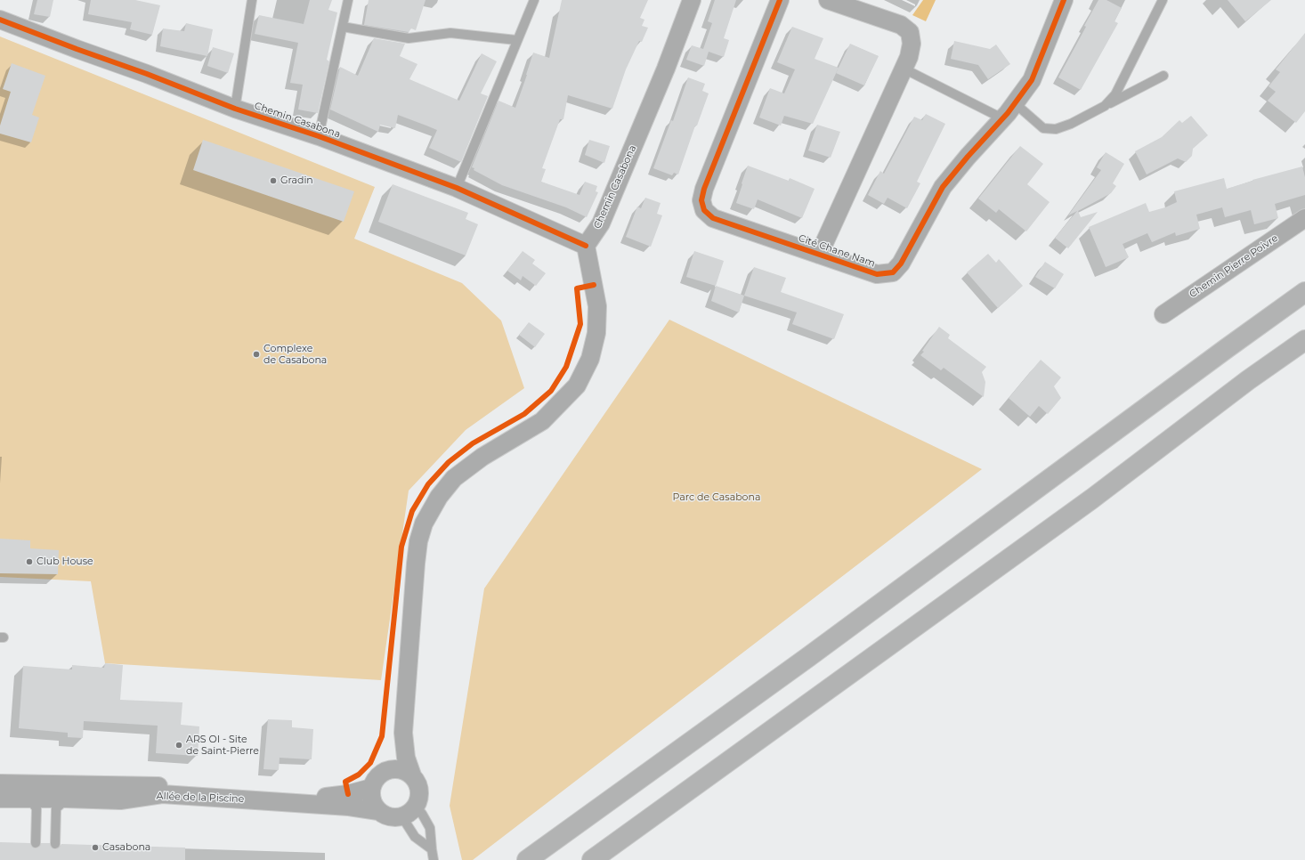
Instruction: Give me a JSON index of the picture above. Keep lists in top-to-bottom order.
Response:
{
  "streets": {
    "street": [
      "Chemin Casabona",
      "Cité Chane Nam",
      "Chemin Pierre Poivre",
      "Allée de la Piscine"
    ]
  },
  "parks": ["Parc de Casabona"],
  "places": [
    "Gradin",
    "Complexe de Casabona",
    "Club House",
    "ARS OI - Site de Saint-Pierre",
    "Casabona"
  ]
}
